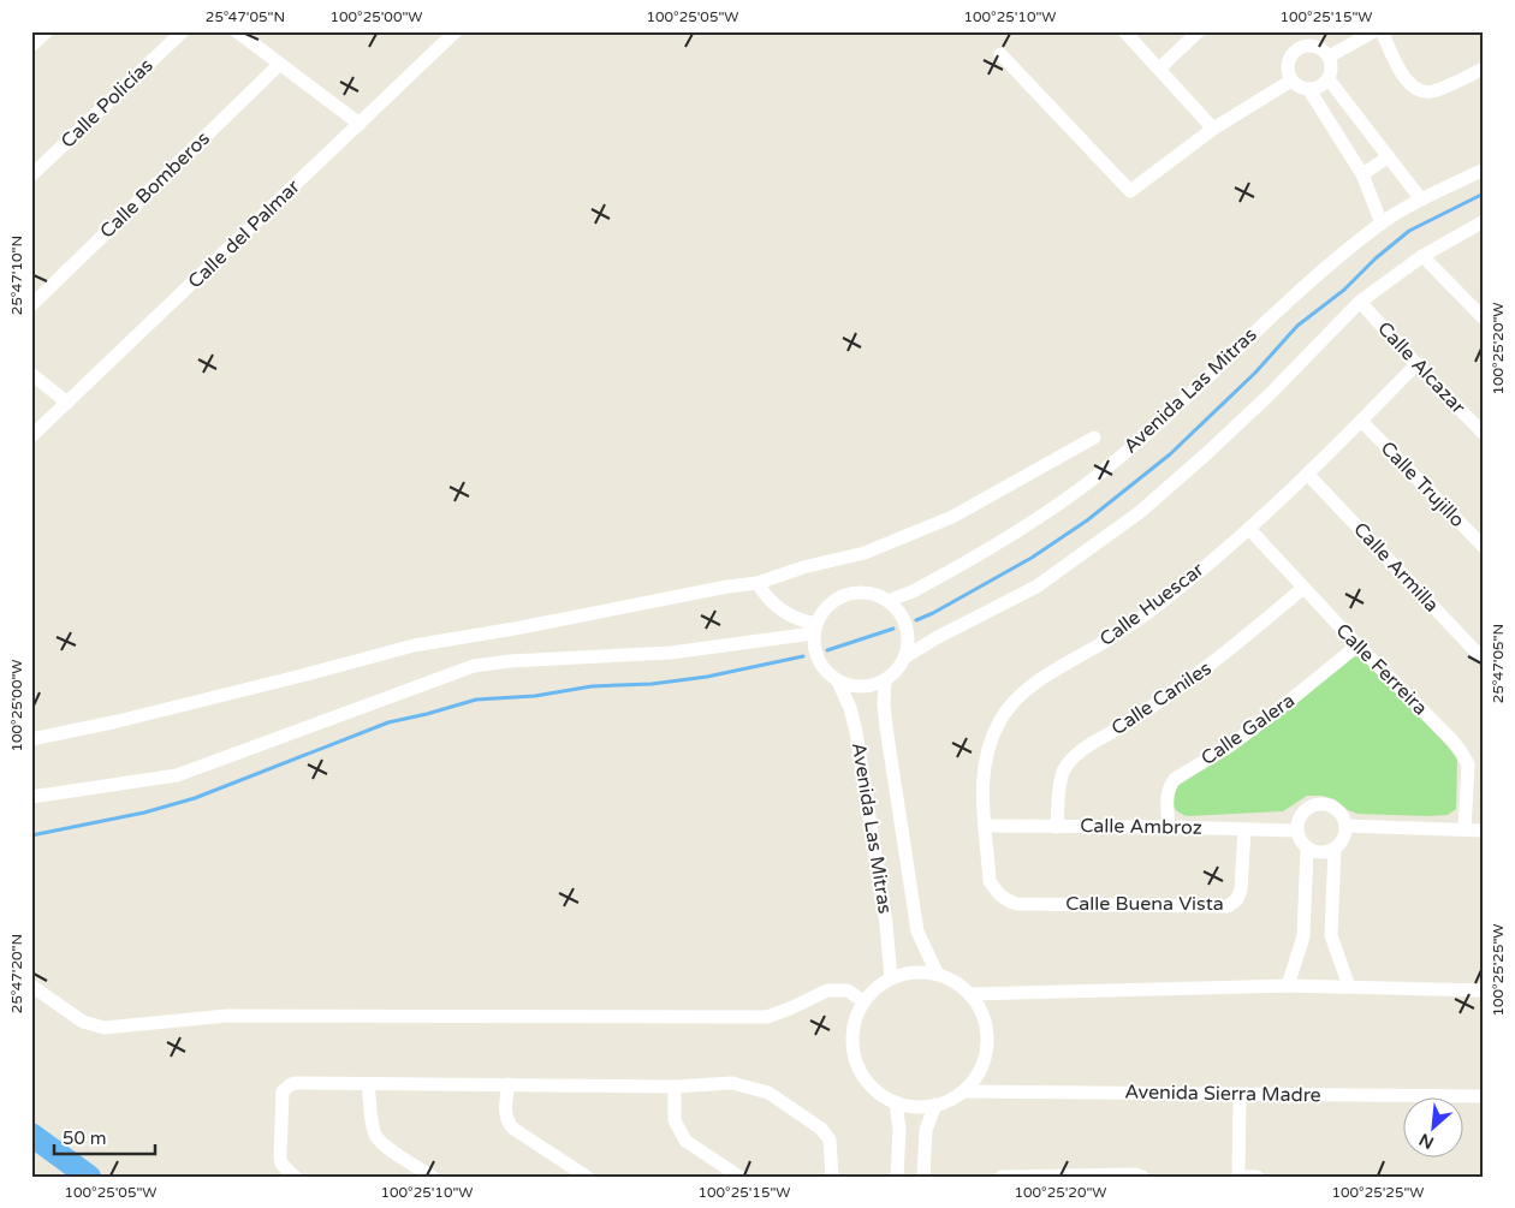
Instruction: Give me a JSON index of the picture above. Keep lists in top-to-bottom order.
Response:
{
  "streets": {
    "street": [
      "Calle Policías",
      "Calle Bomberos",
      "Calle del Palmar",
      "Calle Alcazar",
      "Avenida Las Mitras",
      "Calle Trujillo",
      "Calle Armilla",
      "Calle Huescar",
      "Calle Ferreira",
      "Calle Caniles",
      "Calle Galera",
      "Calle Ambroz",
      "Calle Buena Vista",
      "Avenida Sierra Madre"
    ]
  },
  "crossings": [
    ["Calle Alcazar", "Calle Huescar"],
    ["Avenida Las Mitras", "Avenida Sierra Madre"],
    ["Calle Trujillo", "Calle Huescar"],
    ["Calle Armilla", "Calle Huescar"],
    ["Calle Huescar", "Calle Ferreira"],
    ["Calle Huescar", "Calle Ambroz"],
    ["Calle Huescar", "Calle Buena Vista"],
    ["Calle Ferreira", "Calle Caniles"],
    ["Calle Ferreira", "Calle Galera"],
    ["Calle Caniles", "Calle Ambroz"],
    ["Calle Galera", "Calle Ambroz"],
    ["Calle Ambroz", "Calle Buena Vista"]
  ],
  "scale_bar": "50 m",
  "north": "bottom left",
  "coordinates": [
    "25°47'05\"N",
    "100°25'00\"W",
    "100°25'05\"W",
    "100°25'10\"W",
    "100°25'15\"W",
    "25°47'10\"N",
    "100°25'20\"W",
    "100°25'25\"W",
    "25°47'20\"N"
  ]
}
